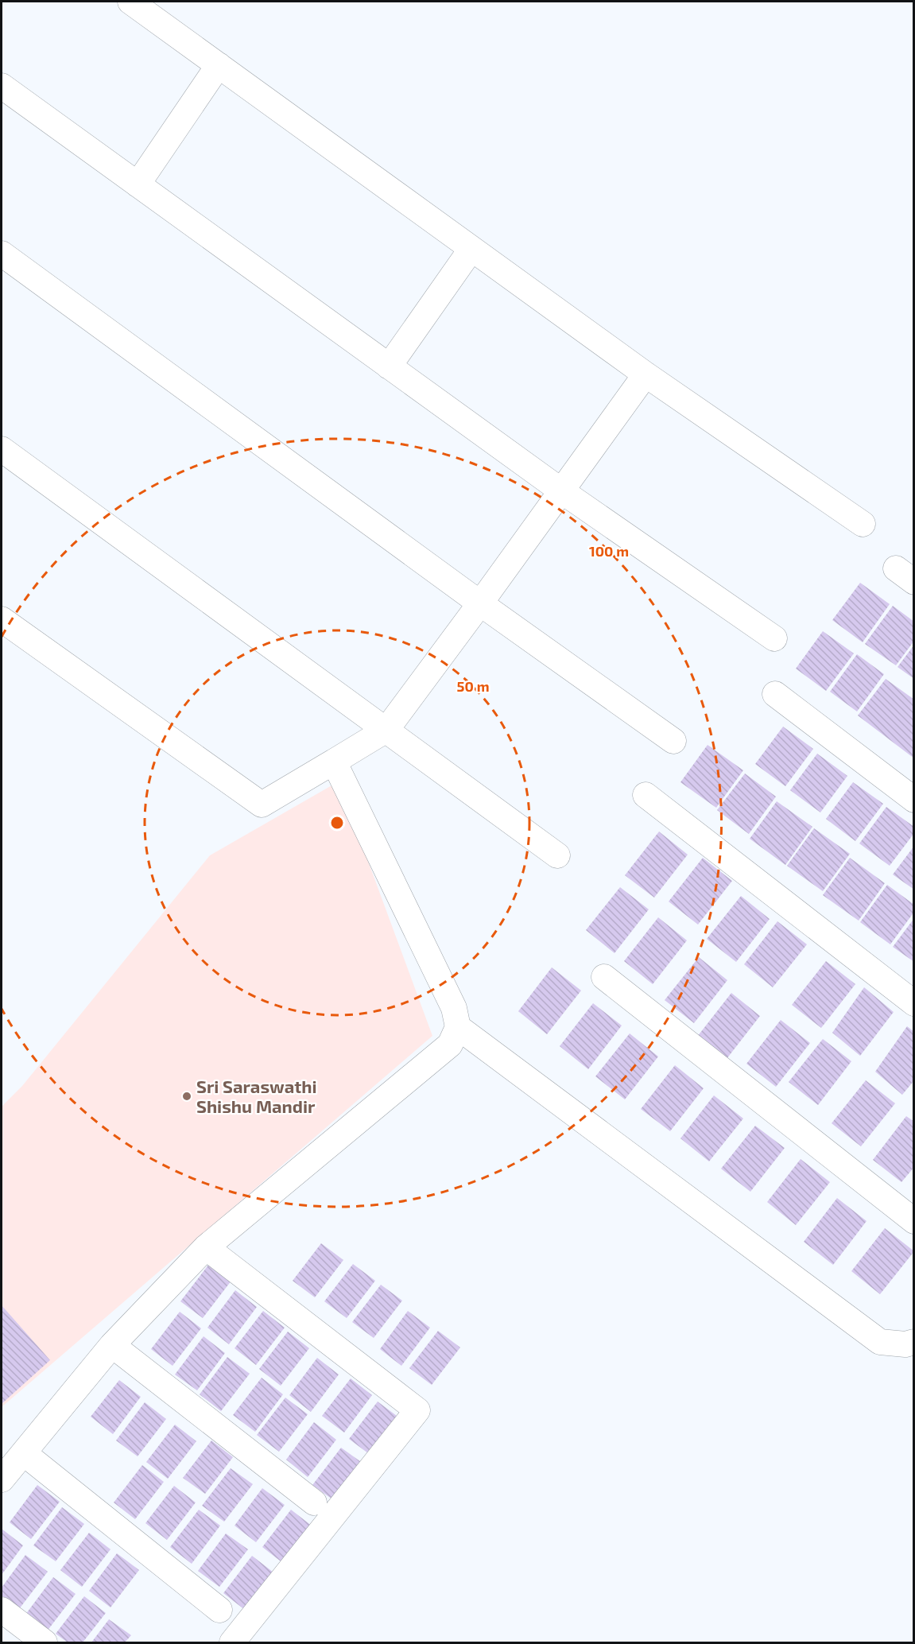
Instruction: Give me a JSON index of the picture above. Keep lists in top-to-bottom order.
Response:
{
  "places": ["Sri Saraswathi Shishu Mandir"],
  "rings": ["100 m", "50 m"]
}
